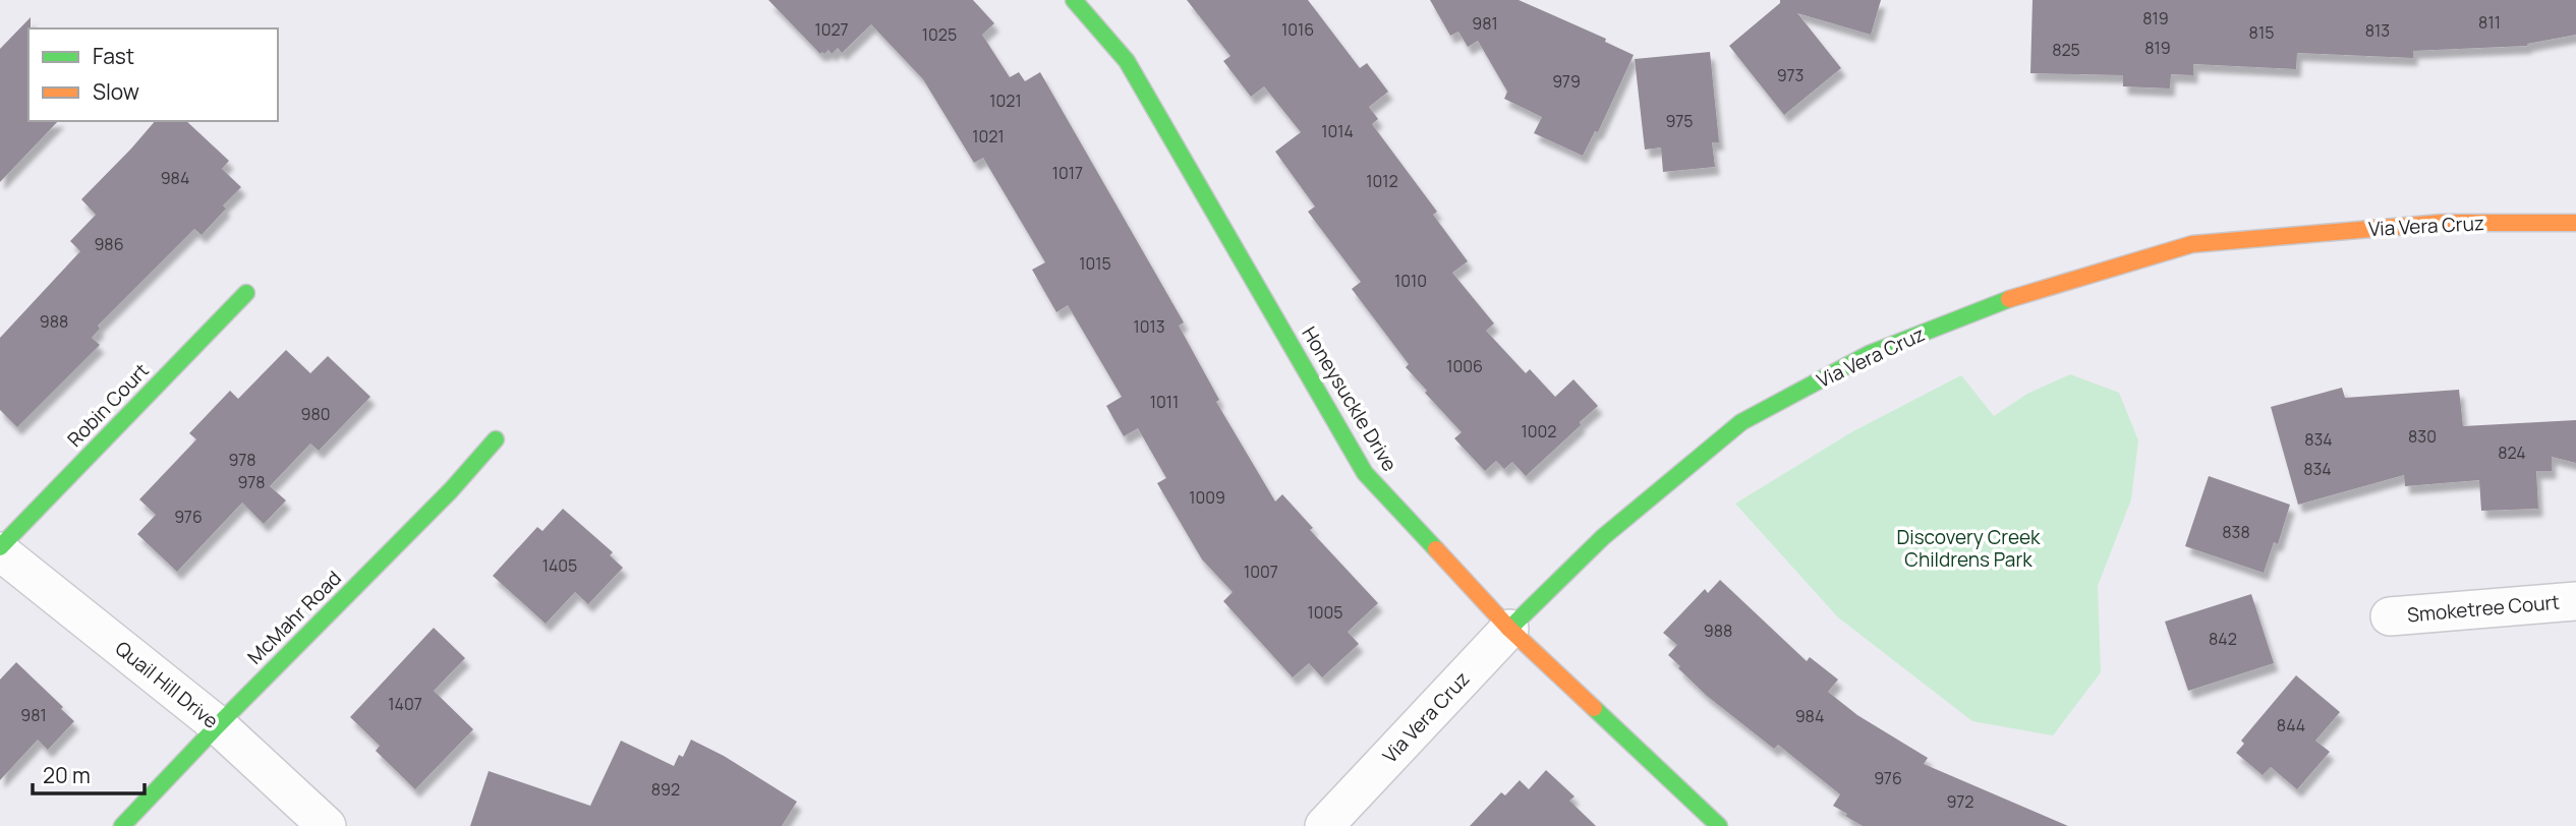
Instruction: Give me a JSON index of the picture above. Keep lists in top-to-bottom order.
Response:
{
  "streets": {
    "street": [
      "Via Vera Cruz",
      "Honeysuckle Drive",
      "Robin Court",
      "Smoketree Court",
      "McMahr Road",
      "Quail Hill Drive"
    ]
  },
  "crossings": [
    ["Via Vera Cruz", "Honeysuckle Drive"],
    ["Robin Court", "Quail Hill Drive"],
    ["McMahr Road", "Quail Hill Drive"]
  ],
  "parks": ["Discovery Creek Childrens Park"],
  "house_numbers": [
    "819",
    "811",
    "981",
    "1027",
    "1016",
    "813",
    "815",
    "1025",
    "819",
    "825",
    "973",
    "979",
    "1021",
    "975",
    "1014",
    "1021",
    "1017",
    "984",
    "1012",
    "986",
    "1015",
    "1010",
    "988",
    "1013",
    "1006",
    "1011",
    "980",
    "1002",
    "830",
    "834",
    "824",
    "978",
    "834",
    "978",
    "1009",
    "976",
    "838",
    "1405",
    "1007",
    "1005",
    "988",
    "842",
    "1407",
    "981",
    "984",
    "844",
    "976",
    "892",
    "972"
  ],
  "legend": ["Fast", "Slow"],
  "scale_bar": "20 m"
}
